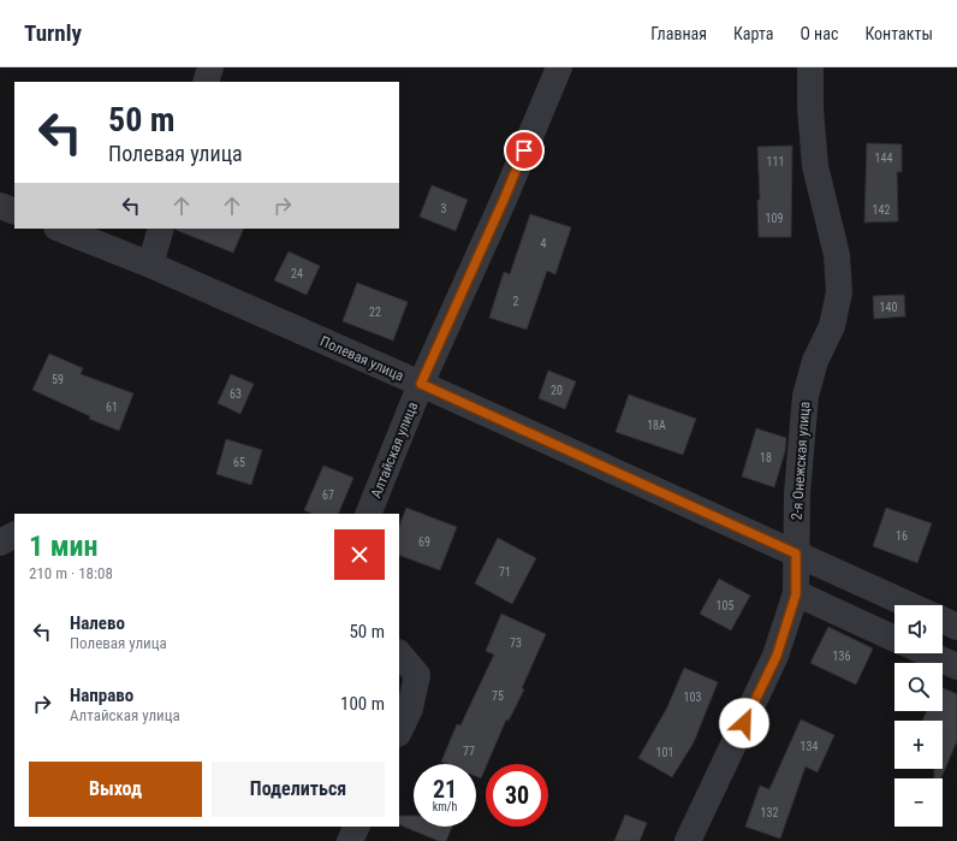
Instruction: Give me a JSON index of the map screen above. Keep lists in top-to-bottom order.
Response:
{
  "streets": {
    "street": ["Полевая улица", "Алтайская улица", "2-я Онежская улица"]
  },
  "crossings": [
    ["Полевая улица", "Алтайская улица"],
    ["Полевая улица", "2-я Онежская улица"]
  ],
  "house_numbers": [
    "144",
    "111",
    "3",
    "142",
    "109",
    "4",
    "24",
    "2",
    "140",
    "22",
    "59",
    "20",
    "63",
    "61",
    "18А",
    "18",
    "65",
    "67",
    "16",
    "69",
    "71",
    "105",
    "73",
    "136",
    "75",
    "103",
    "134",
    "77",
    "101",
    "132"
  ],
  "page": {
    "header": "Turnly",
    "nav": [
      "Главная",
      "Карта",
      "О нас",
      "Контакты"
    ],
    "turn": ["50 m", "Полевая улица"],
    "heading": ["1 мин", "210 m · 18:08"],
    "list": [
      {
        "name": "Налево",
        "note": "Полевая улица",
        "value": "50 m"
      },
      {
        "name": "Направо",
        "note": "Алтайская улица",
        "value": "100 m"
      }
    ],
    "map_buttons": ["+", "−"],
    "buttons": ["Выход", "Поделиться"],
    "speed": "21 km/h",
    "limit": "30"
  }
}
